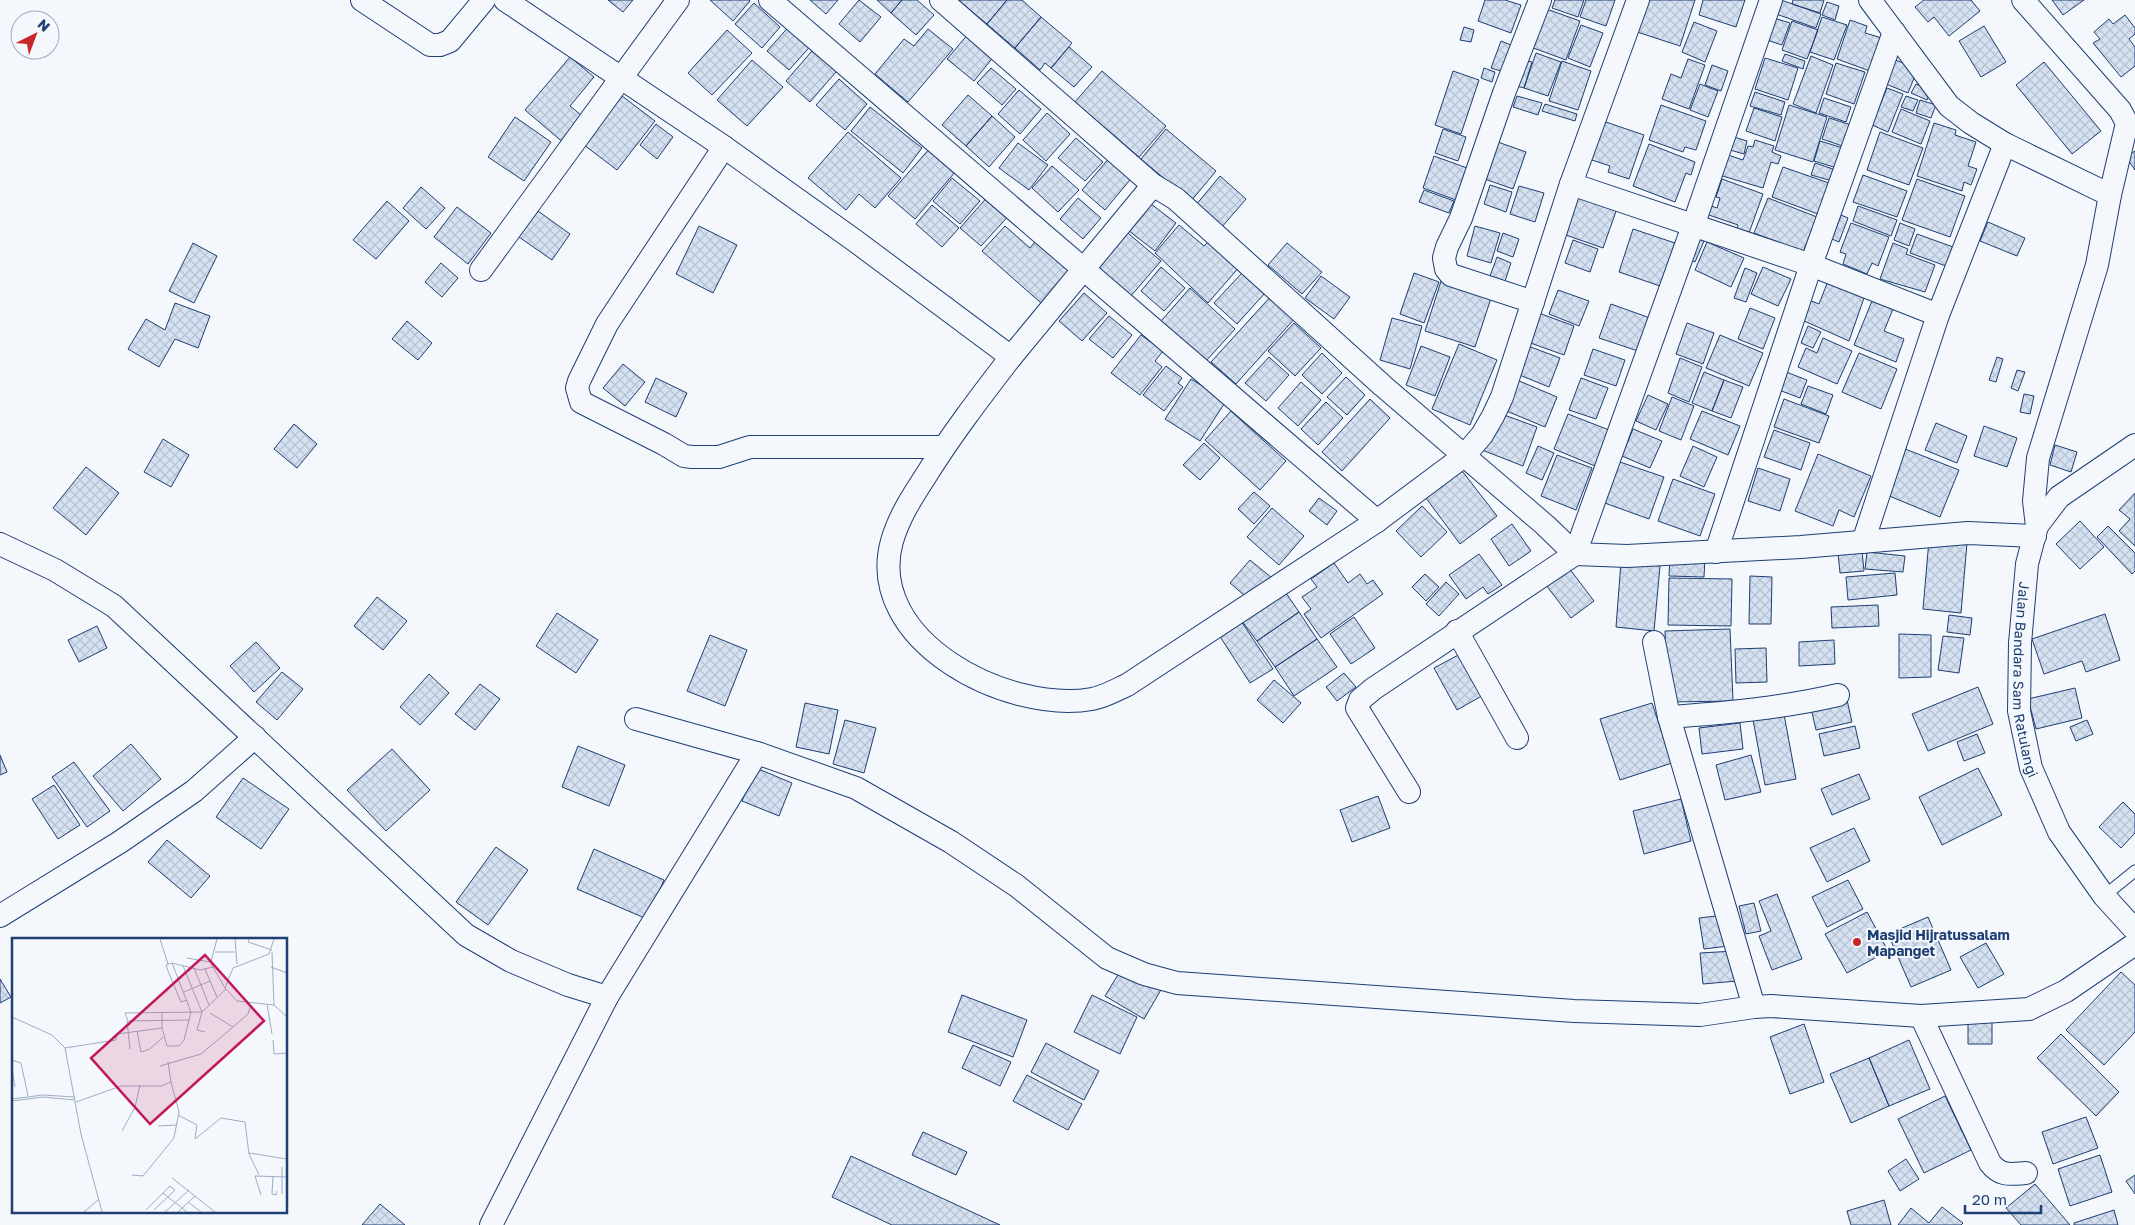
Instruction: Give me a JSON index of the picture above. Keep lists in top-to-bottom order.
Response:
{
  "streets": {
    "street": ["Jalan Bandara Sam Ratulangi"]
  },
  "places": ["Masjid Hijratussalam Mapanget"],
  "scale_bar": "20 m",
  "north": "top right"
}
